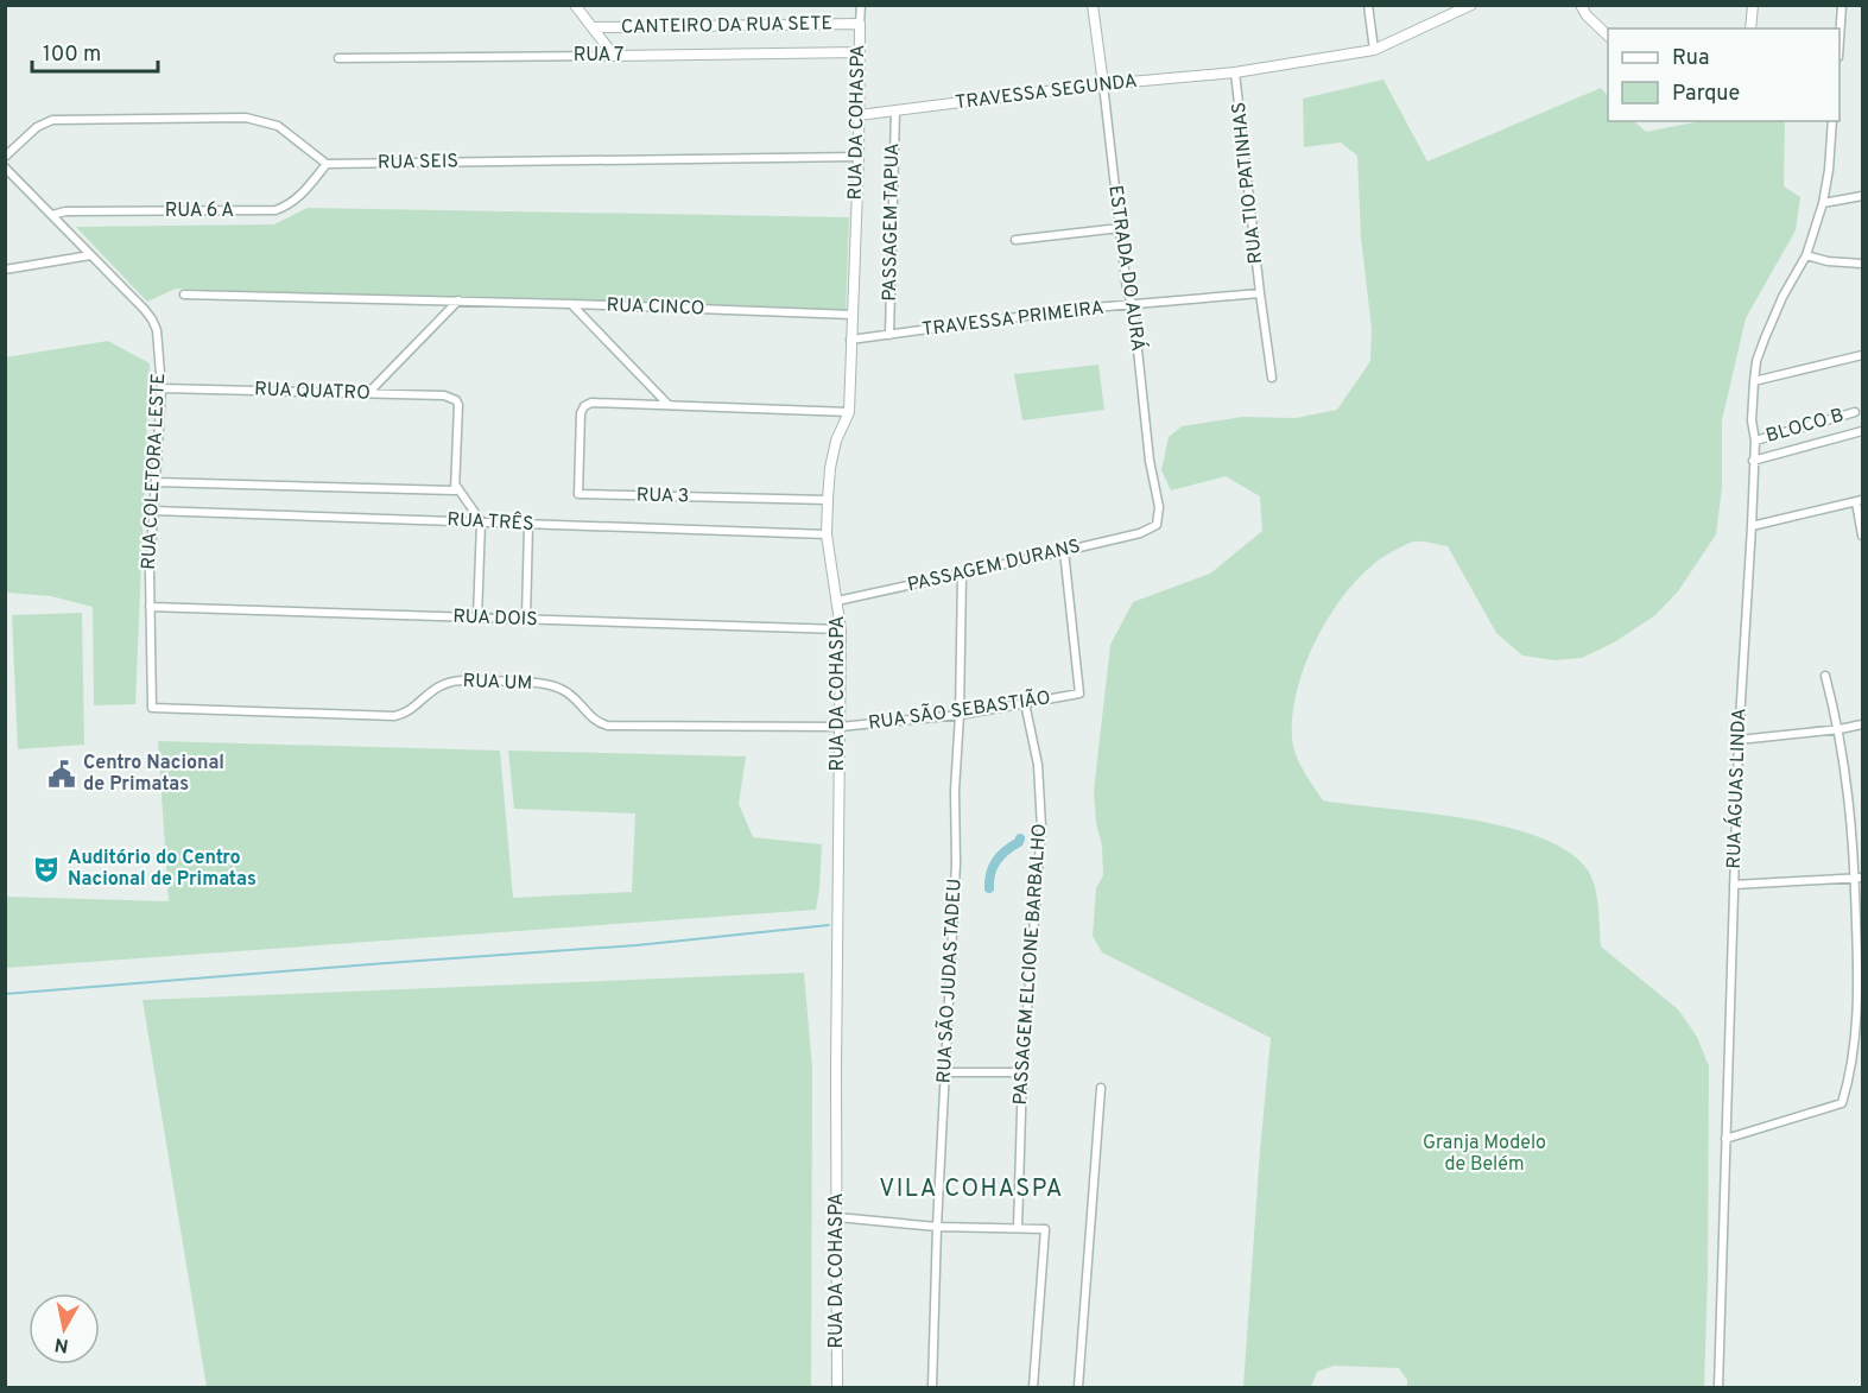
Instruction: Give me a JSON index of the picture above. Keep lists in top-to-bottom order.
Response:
{
  "streets": {
    "street": [
      "CANTEIRO DA RUA SETE",
      "RUA 7",
      "TRAVESSA SEGUNDA",
      "RUA DA COHASPA",
      "RUA SEIS",
      "RUA TIO PATINHAS",
      "RUA 6 A",
      "PASSAGEM TAPUA",
      "ESTRADA DO AURÁ",
      "RUA CINCO",
      "TRAVESSA PRIMEIRA",
      "RUA QUATRO",
      "BLOCO B",
      "RUA COLETORA LESTE",
      "RUA 3",
      "RUA TRÊS",
      "PASSAGEM DURANS",
      "RUA DOIS",
      "RUA UM",
      "RUA SÃO SEBASTIÃO",
      "RUA ÁGUAS LINDA",
      "PASSAGEM ELCIONE BARBALHO",
      "RUA SÃO JUDAS TADEU"
    ]
  },
  "crossings": [
    ["CANTEIRO DA RUA SETE", "RUA DA COHASPA"],
    ["RUA 7", "RUA DA COHASPA"],
    ["TRAVESSA SEGUNDA", "RUA DA COHASPA"],
    ["TRAVESSA SEGUNDA", "RUA TIO PATINHAS"],
    ["TRAVESSA SEGUNDA", "PASSAGEM TAPUA"],
    ["TRAVESSA SEGUNDA", "ESTRADA DO AURÁ"],
    ["RUA DA COHASPA", "RUA SEIS"],
    ["RUA DA COHASPA", "RUA CINCO"],
    ["RUA DA COHASPA", "TRAVESSA PRIMEIRA"],
    ["RUA DA COHASPA", "RUA 3"],
    ["RUA DA COHASPA", "RUA TRÊS"],
    ["RUA DA COHASPA", "PASSAGEM DURANS"],
    ["RUA DA COHASPA", "RUA DOIS"],
    ["RUA DA COHASPA", "RUA UM"],
    ["RUA DA COHASPA", "RUA SÃO SEBASTIÃO"],
    ["RUA SEIS", "RUA 6 A"],
    ["RUA TIO PATINHAS", "TRAVESSA PRIMEIRA"],
    ["RUA 6 A", "RUA COLETORA LESTE"],
    ["PASSAGEM TAPUA", "TRAVESSA PRIMEIRA"],
    ["ESTRADA DO AURÁ", "TRAVESSA PRIMEIRA"],
    ["ESTRADA DO AURÁ", "PASSAGEM DURANS"],
    ["RUA QUATRO", "RUA COLETORA LESTE"],
    ["BLOCO B", "RUA ÁGUAS LINDA"],
    ["RUA COLETORA LESTE", "RUA TRÊS"],
    ["RUA COLETORA LESTE", "RUA DOIS"],
    ["RUA COLETORA LESTE", "RUA UM"],
    ["PASSAGEM DURANS", "RUA SÃO SEBASTIÃO"],
    ["PASSAGEM DURANS", "RUA SÃO JUDAS TADEU"],
    ["RUA UM", "RUA SÃO SEBASTIÃO"],
    ["RUA SÃO SEBASTIÃO", "PASSAGEM ELCIONE BARBALHO"],
    ["RUA SÃO SEBASTIÃO", "RUA SÃO JUDAS TADEU"]
  ],
  "districts": ["VILA COHASPA"],
  "parks": ["Granja Modelo de Belém"],
  "places": {
    "public building": ["Centro Nacional de Primatas"],
    "theatre": ["Auditório do Centro Nacional de Primatas"]
  },
  "legend": ["Rua", "Parque"],
  "scale_bar": "100 m",
  "north": "bottom"
}
